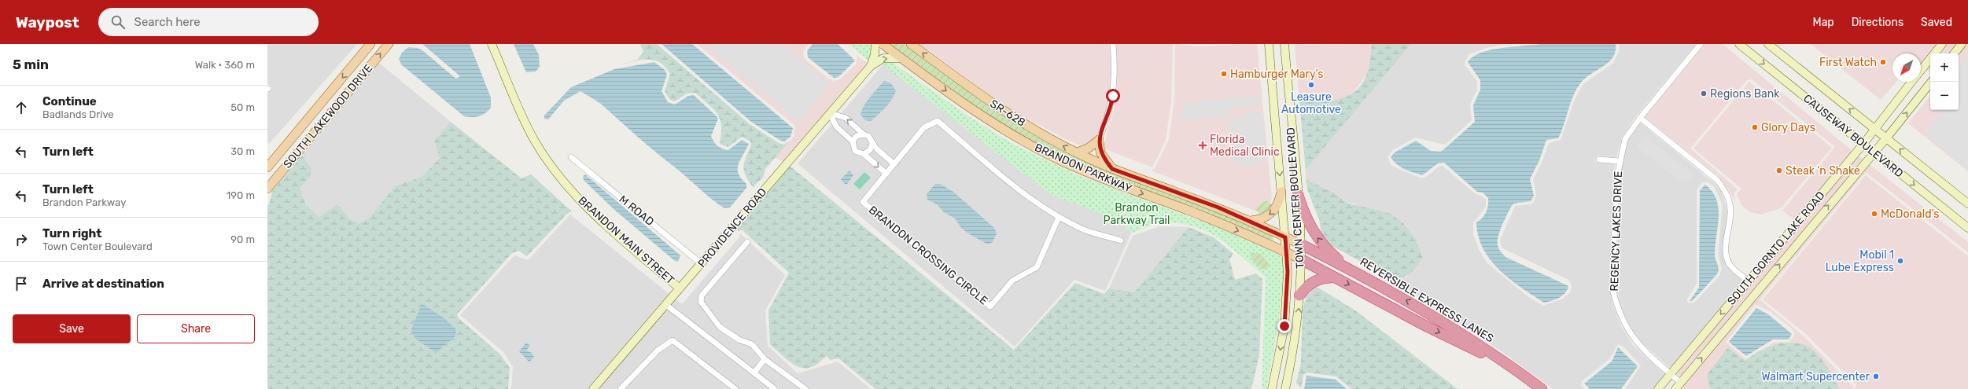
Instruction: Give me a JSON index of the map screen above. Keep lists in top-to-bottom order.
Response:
{
  "streets": {
    "highway": ["REVERSIBLE EXPRESS LANES"],
    "main road": ["SR-628", "SOUTH LAKEWOOD DRIVE", "BRANDON PARKWAY"],
    "street": [
      "CAUSEWAY BOULEVARD",
      "TOWN CENTER BOULEVARD",
      "M ROAD",
      "PROVIDENCE ROAD",
      "REGENCY LAKES DRIVE",
      "BRANDON MAIN STREET",
      "SOUTH GORNTO LAKE ROAD",
      "BRANDON CROSSING CIRCLE"
    ]
  },
  "crossings": [
    ["SR-628", "BRANDON PARKWAY"],
    ["CAUSEWAY BOULEVARD", "SOUTH GORNTO LAKE ROAD"],
    ["BRANDON PARKWAY", "TOWN CENTER BOULEVARD"],
    ["BRANDON PARKWAY", "PROVIDENCE ROAD"],
    ["BRANDON PARKWAY", "REVERSIBLE EXPRESS LANES"],
    ["TOWN CENTER BOULEVARD", "REVERSIBLE EXPRESS LANES"],
    ["M ROAD", "PROVIDENCE ROAD"],
    ["PROVIDENCE ROAD", "BRANDON MAIN STREET"],
    ["REGENCY LAKES DRIVE", "SOUTH GORNTO LAKE ROAD"]
  ],
  "one_way": ["SR-628"],
  "parks": ["Brandon Parkway Trail"],
  "places": {
    "other": [
      "First Watch",
      "Hamburger Mary's",
      "Leasure Automotive",
      "Regions Bank",
      "Glory Days",
      "Steak 'n Shake",
      "McDonald's",
      "Mobil 1 Lube Express",
      "Walmart Supercenter"
    ],
    "health": ["Florida Medical Clinic"]
  },
  "north": "bottom left",
  "page": {
    "header": "Waypost",
    "search": "Search here",
    "nav": ["Map", "Directions", "Saved"],
    "heading": ["5 min", "Walk · 360 m"],
    "map_buttons": ["+", "−"],
    "list": [
      ["Continue", "Badlands Drive", "50 m"],
      ["Turn left", "30 m"],
      ["Turn left", "Brandon Parkway", "190 m"],
      ["Turn right", "Town Center Boulevard", "90 m"],
      "Arrive at destination"
    ],
    "buttons": ["Save", "Share"]
  }
}
